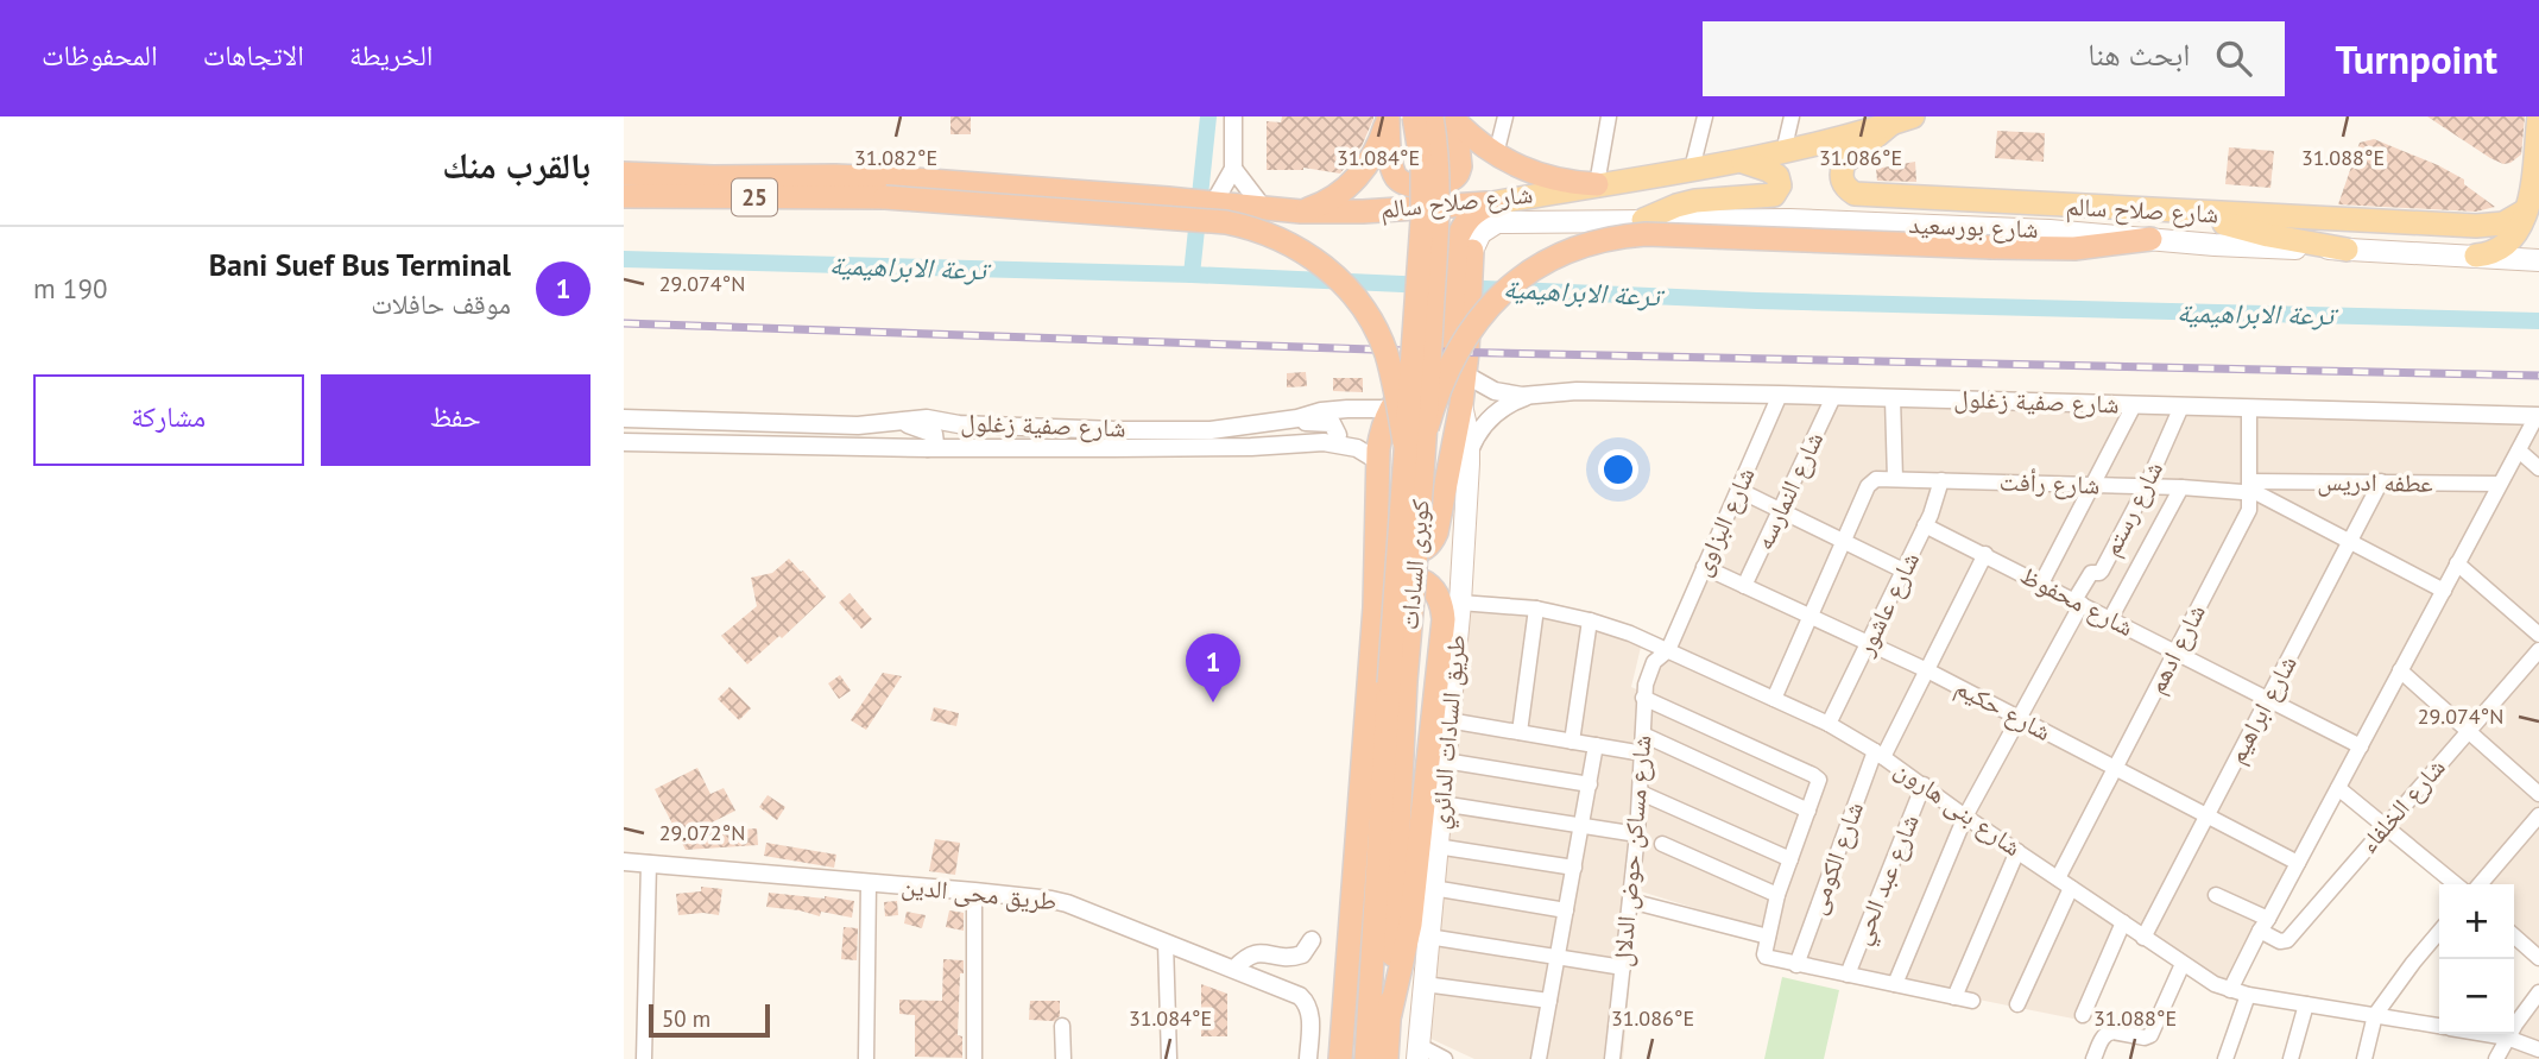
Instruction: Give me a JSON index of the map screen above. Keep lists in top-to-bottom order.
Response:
{
  "streets": {
    "highway": ["25", "شارع صلاح سالم", "كوبرى السادات"],
    "main road": ["شارع بورسعيد", "طريق السادات الدائري"],
    "street": [
      "شارع صفية زغلول",
      "عطفه ادريس",
      "شارع رأفت",
      "شارع النمارسه",
      "شارع رستم",
      "شارع البزاوى",
      "شارع محفوظ",
      "شارع عاشور",
      "شارع ادهم",
      "شارع حكيم",
      "شارع ابراهيم",
      "شارع الخلفاء",
      "شارع بنى هارون",
      "شارع مساكن حوض الدلال",
      "شارع الكومى",
      "شارع عبد الحي",
      "طريق محى الدين"
    ]
  },
  "crossings": [
    ["25", "شارع صلاح سالم"],
    ["25", "كوبرى السادات"],
    ["شارع صلاح سالم", "كوبرى السادات"],
    ["شارع صفية زغلول", "شارع النمارسه"],
    ["شارع صفية زغلول", "شارع رستم"],
    ["شارع صفية زغلول", "شارع البزاوى"],
    ["شارع صفية زغلول", "شارع ادهم"],
    ["شارع صفية زغلول", "طريق السادات الدائري"],
    ["عطفه ادريس", "شارع رأفت"],
    ["عطفه ادريس", "شارع ادهم"],
    ["عطفه ادريس", "شارع ابراهيم"],
    ["شارع رأفت", "شارع رستم"],
    ["شارع رأفت", "شارع عاشور"],
    ["شارع رأفت", "شارع ادهم"],
    ["شارع رأفت", "شارع حكيم"],
    ["شارع رأفت", "شارع ابراهيم"],
    ["شارع رأفت", "شارع بنى هارون"],
    ["شارع النمارسه", "شارع حكيم"],
    ["شارع رستم", "شارع محفوظ"],
    ["شارع البزاوى", "شارع حكيم"],
    ["شارع البزاوى", "شارع بنى هارون"],
    ["شارع البزاوى", "شارع مساكن حوض الدلال"],
    ["شارع محفوظ", "شارع عاشور"],
    ["شارع محفوظ", "شارع ادهم"],
    ["شارع محفوظ", "شارع ابراهيم"],
    ["شارع محفوظ", "شارع الكومى"],
    ["شارع عاشور", "شارع حكيم"],
    ["شارع عاشور", "شارع بنى هارون"],
    ["شارع ادهم", "شارع حكيم"],
    ["شارع ادهم", "شارع بنى هارون"],
    ["شارع حكيم", "شارع ابراهيم"],
    ["شارع حكيم", "شارع الكومى"],
    ["شارع ابراهيم", "شارع بنى هارون"],
    ["طريق السادات الدائري", "شارع بنى هارون"],
    ["شارع بنى هارون", "شارع مساكن حوض الدلال"],
    ["شارع بنى هارون", "شارع الكومى"],
    ["شارع بنى هارون", "شارع عبد الحي"]
  ],
  "water": ["ترعة الابراهيمية"],
  "scale_bar": "50 m",
  "page": {
    "header": "Turnpoint",
    "search": "ابحث هنا",
    "nav": ["الخريطة", "الاتجاهات", "المحفوظات"],
    "heading": "بالقرب منك",
    "list": [
      {
        "mark": "1",
        "name": "Bani Suef Bus Terminal",
        "note": "موقف حافلات",
        "value": "190 m"
      }
    ],
    "buttons": ["حفظ", "مشاركة"],
    "pins": "1",
    "map_buttons": ["+", "−"],
    "scale": "50 m"
  },
  "coordinates": [
    "31.082°E",
    "31.084°E",
    "31.086°E",
    "31.088°E",
    "29.074°N",
    "29.072°N"
  ]
}
